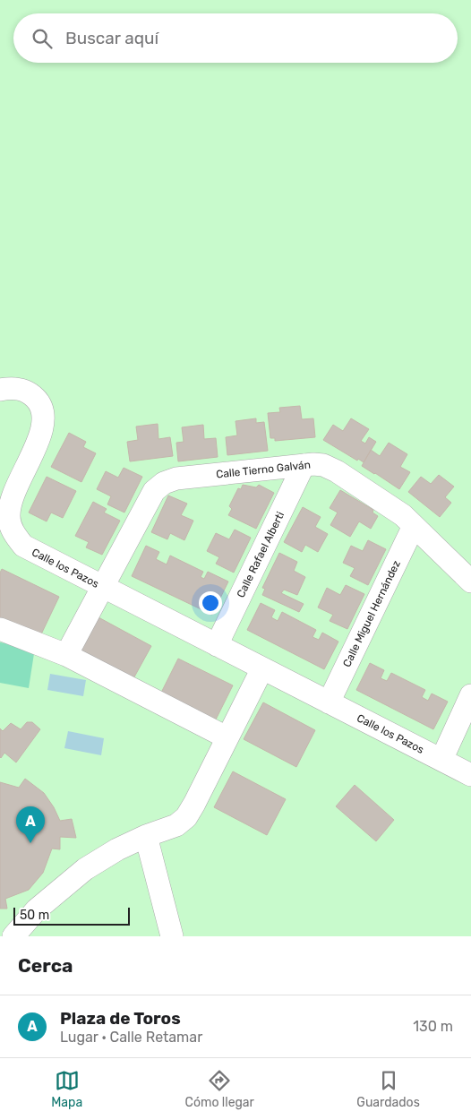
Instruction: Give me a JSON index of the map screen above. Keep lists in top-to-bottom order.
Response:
{
  "streets": {
    "street": [
      "Calle Tierno Galván",
      "Calle Rafael Alberti",
      "Calle los Pazos",
      "Calle Miguel Hernández"
    ]
  },
  "crossings": [
    ["Calle Tierno Galván", "Calle Rafael Alberti"],
    ["Calle Tierno Galván", "Calle los Pazos"],
    ["Calle Tierno Galván", "Calle Miguel Hernández"],
    ["Calle Rafael Alberti", "Calle los Pazos"],
    ["Calle los Pazos", "Calle Miguel Hernández"]
  ],
  "scale_bar": "50 m",
  "page": {
    "search": "Buscar aquí",
    "pins": "A",
    "scale": "50 m",
    "heading": "Cerca",
    "list": [
      {
        "mark": "A",
        "name": "Plaza de Toros",
        "note": "Lugar · Calle Retamar",
        "value": "130 m"
      }
    ],
    "nav": ["Mapa", "Cómo llegar", "Guardados"]
  }
}
